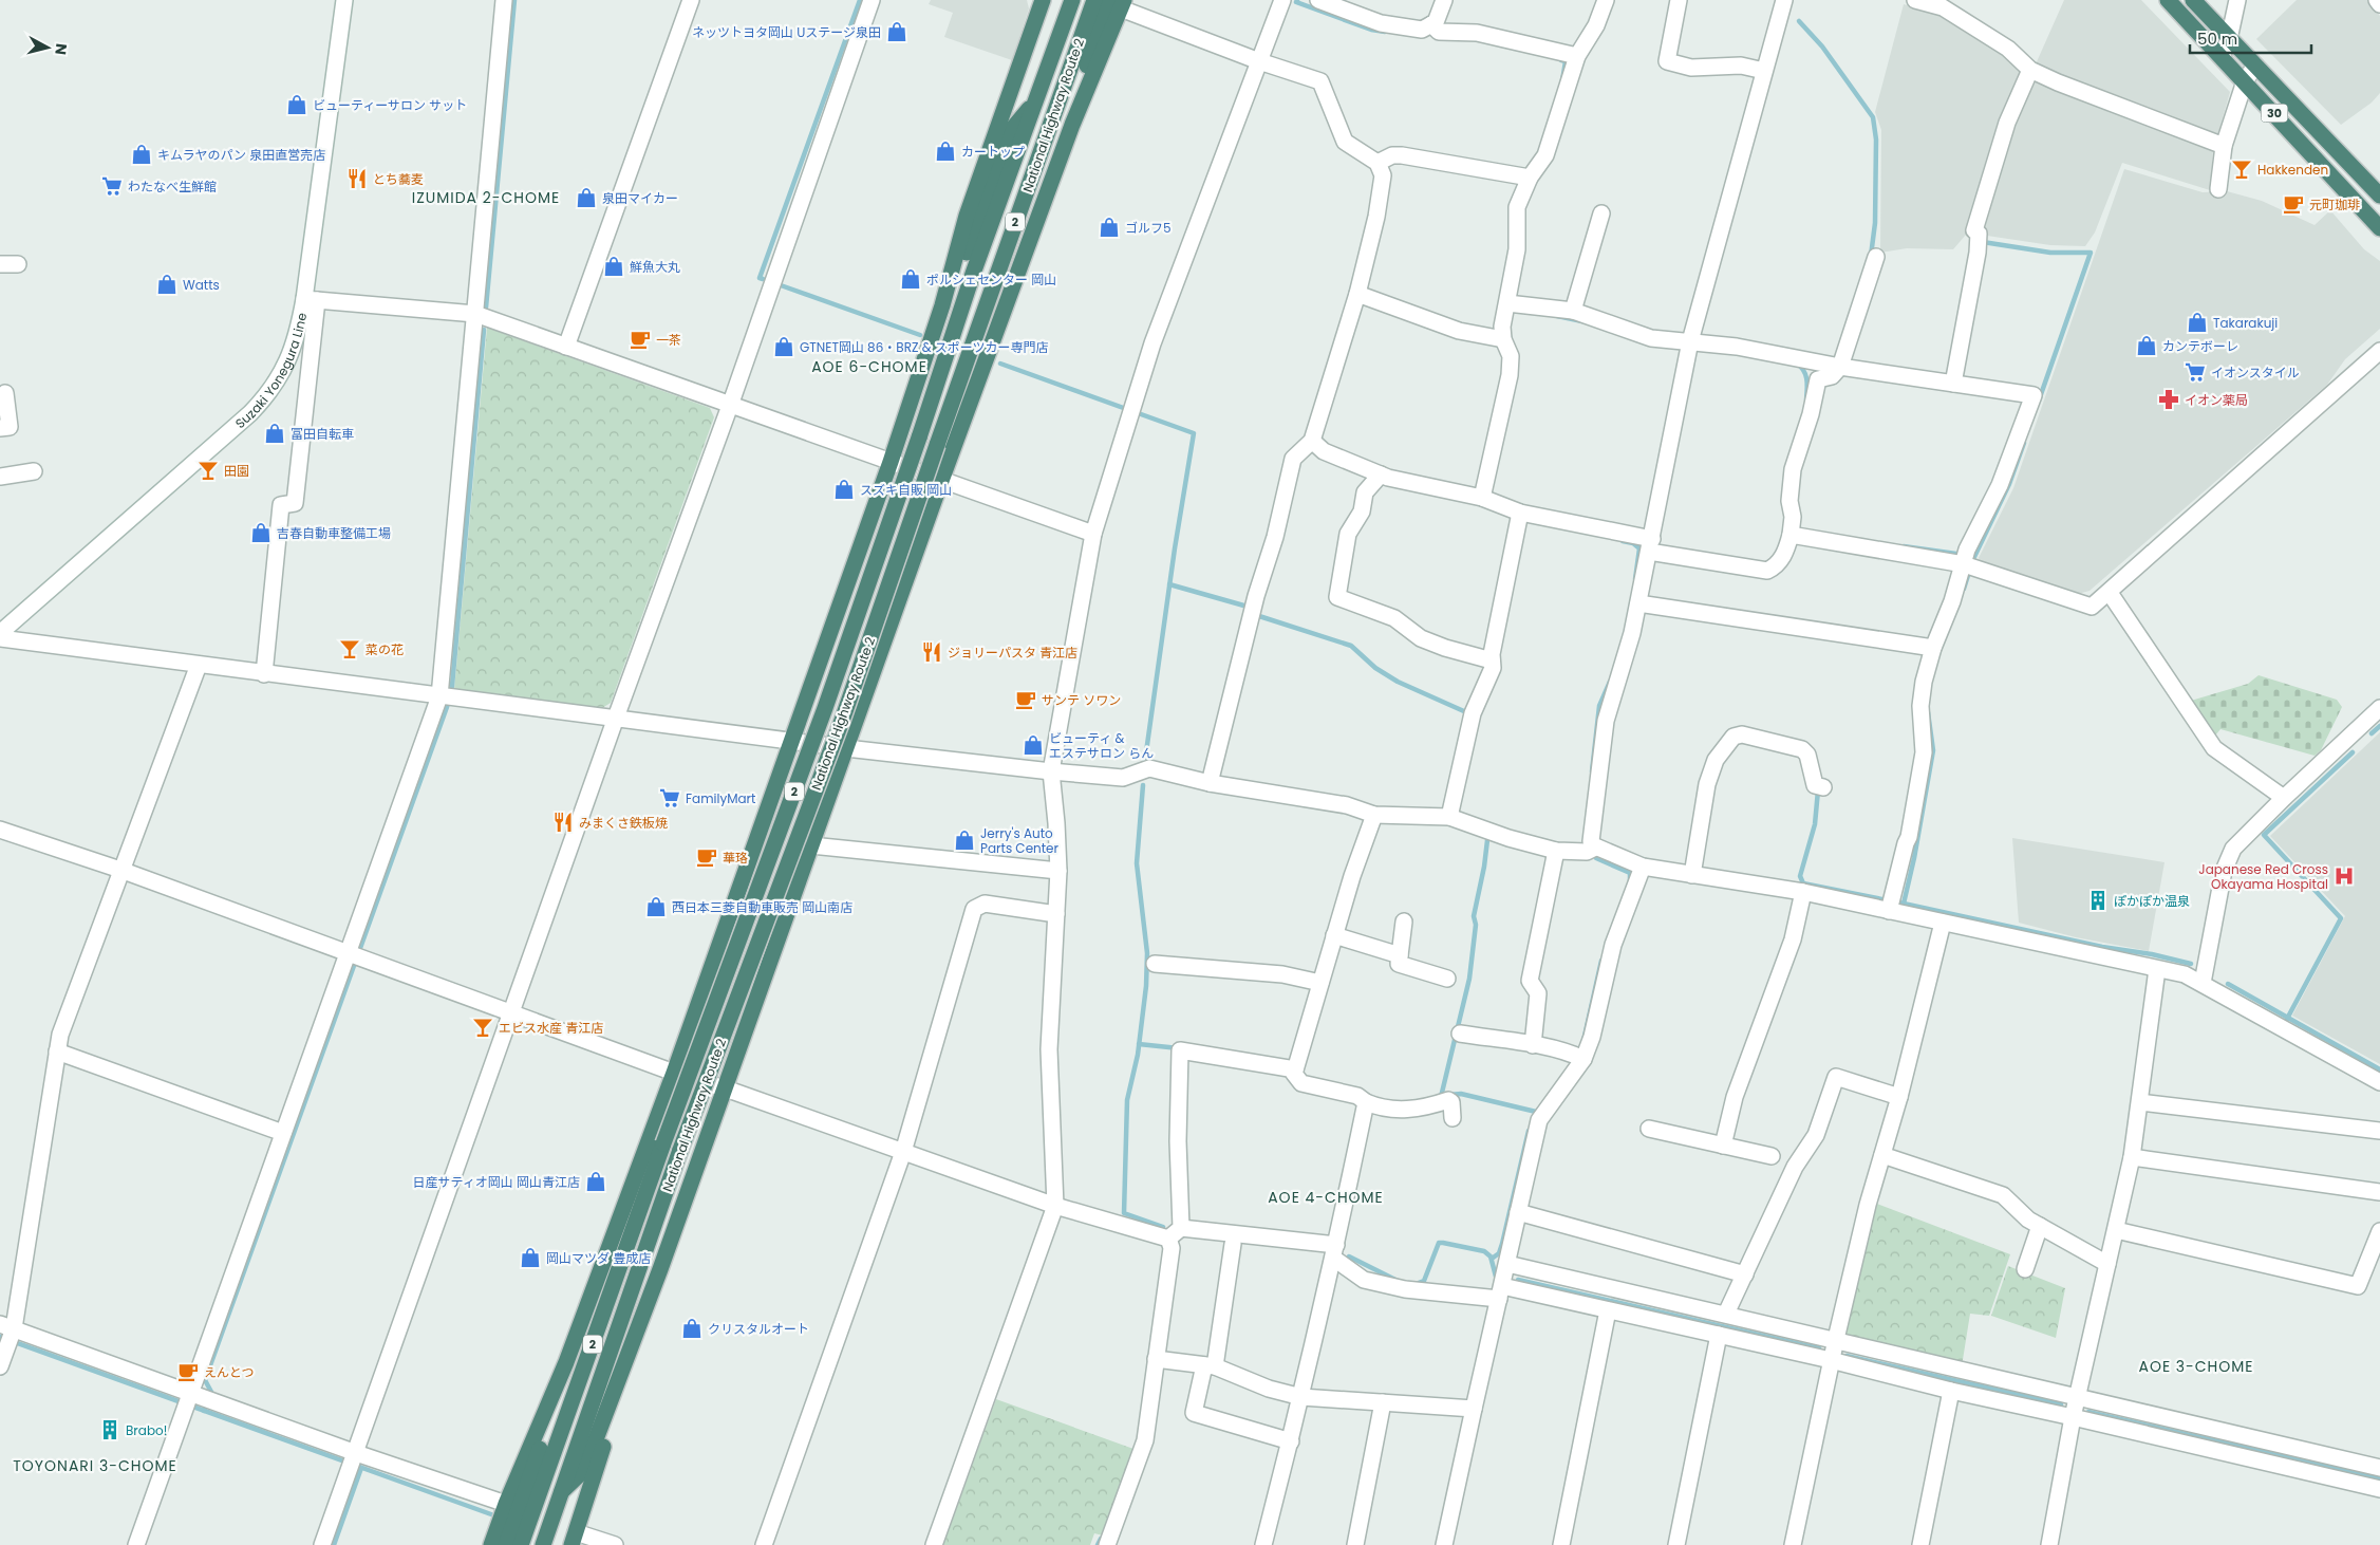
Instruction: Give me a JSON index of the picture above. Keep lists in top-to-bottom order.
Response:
{
  "streets": {
    "highway": ["30", "National Highway Route 2", "2"],
    "street": ["Suzaki Yonegura Line"]
  },
  "districts": [
    "IZUMIDA 2-CHOME",
    "AOE 6-CHOME",
    "AOE 4-CHOME",
    "AOE 3-CHOME",
    "TOYONARI 3-CHOME"
  ],
  "places": {
    "shop": [
      "ネッツトヨタ岡山 Uステージ泉田",
      "ビューティーサロン サット",
      "カートップ",
      "キムラヤのパン 泉田直営売店",
      "泉田マイカー",
      "ゴルフ5",
      "鮮魚大丸",
      "ポルシェセンター 岡山",
      "Watts",
      "Takarakuji",
      "カンテボーレ",
      "GTNET岡山 86・BRZ & スポーツカー専門店",
      "冨田自転車",
      "スズキ自販 岡山",
      "吉春自動車整備工場",
      "ビューティ & エステサロン らん",
      "Jerry's Auto Parts Center",
      "西日本三菱自動車販売 岡山南店",
      "日産サティオ岡山 岡山青江店",
      "岡山マツダ 豊成店",
      "クリスタルオート"
    ],
    "bar": [
      "Hakkenden",
      "田園",
      "菜の花",
      "エビス水産 青江店"
    ],
    "restaurant": ["とち蕎麦", "ジョリーパスタ 青江店", "みまくさ鉄板焼"],
    "supermarket": ["わたなべ生鮮館", "イオンスタイル", "FamilyMart"],
    "cafe": [
      "元町珈琲",
      "一茶",
      "サンテ ソワン",
      "華珞",
      "えんとつ"
    ],
    "pharmacy": ["イオン薬局"],
    "hospital": ["Japanese Red Cross Okayama Hospital"],
    "building": ["ぽかぽか温泉", "Brabo!"]
  },
  "scale_bar": "50 m",
  "north": "right"
}
